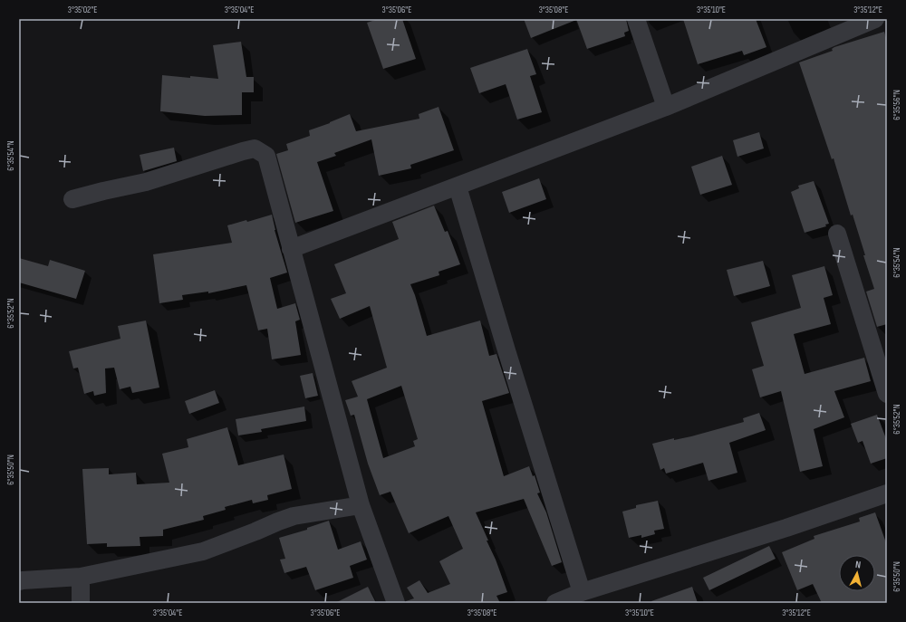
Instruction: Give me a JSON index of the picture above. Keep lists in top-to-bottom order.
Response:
{
  "north": "top",
  "coordinates": [
    "3°35'02\"E",
    "3°35'04\"E",
    "3°35'06\"E",
    "3°35'08\"E",
    "3°35'10\"E",
    "3°35'12\"E",
    "6°35'56\"N",
    "6°35'54\"N",
    "6°35'52\"N",
    "6°35'50\"N"
  ]
}
